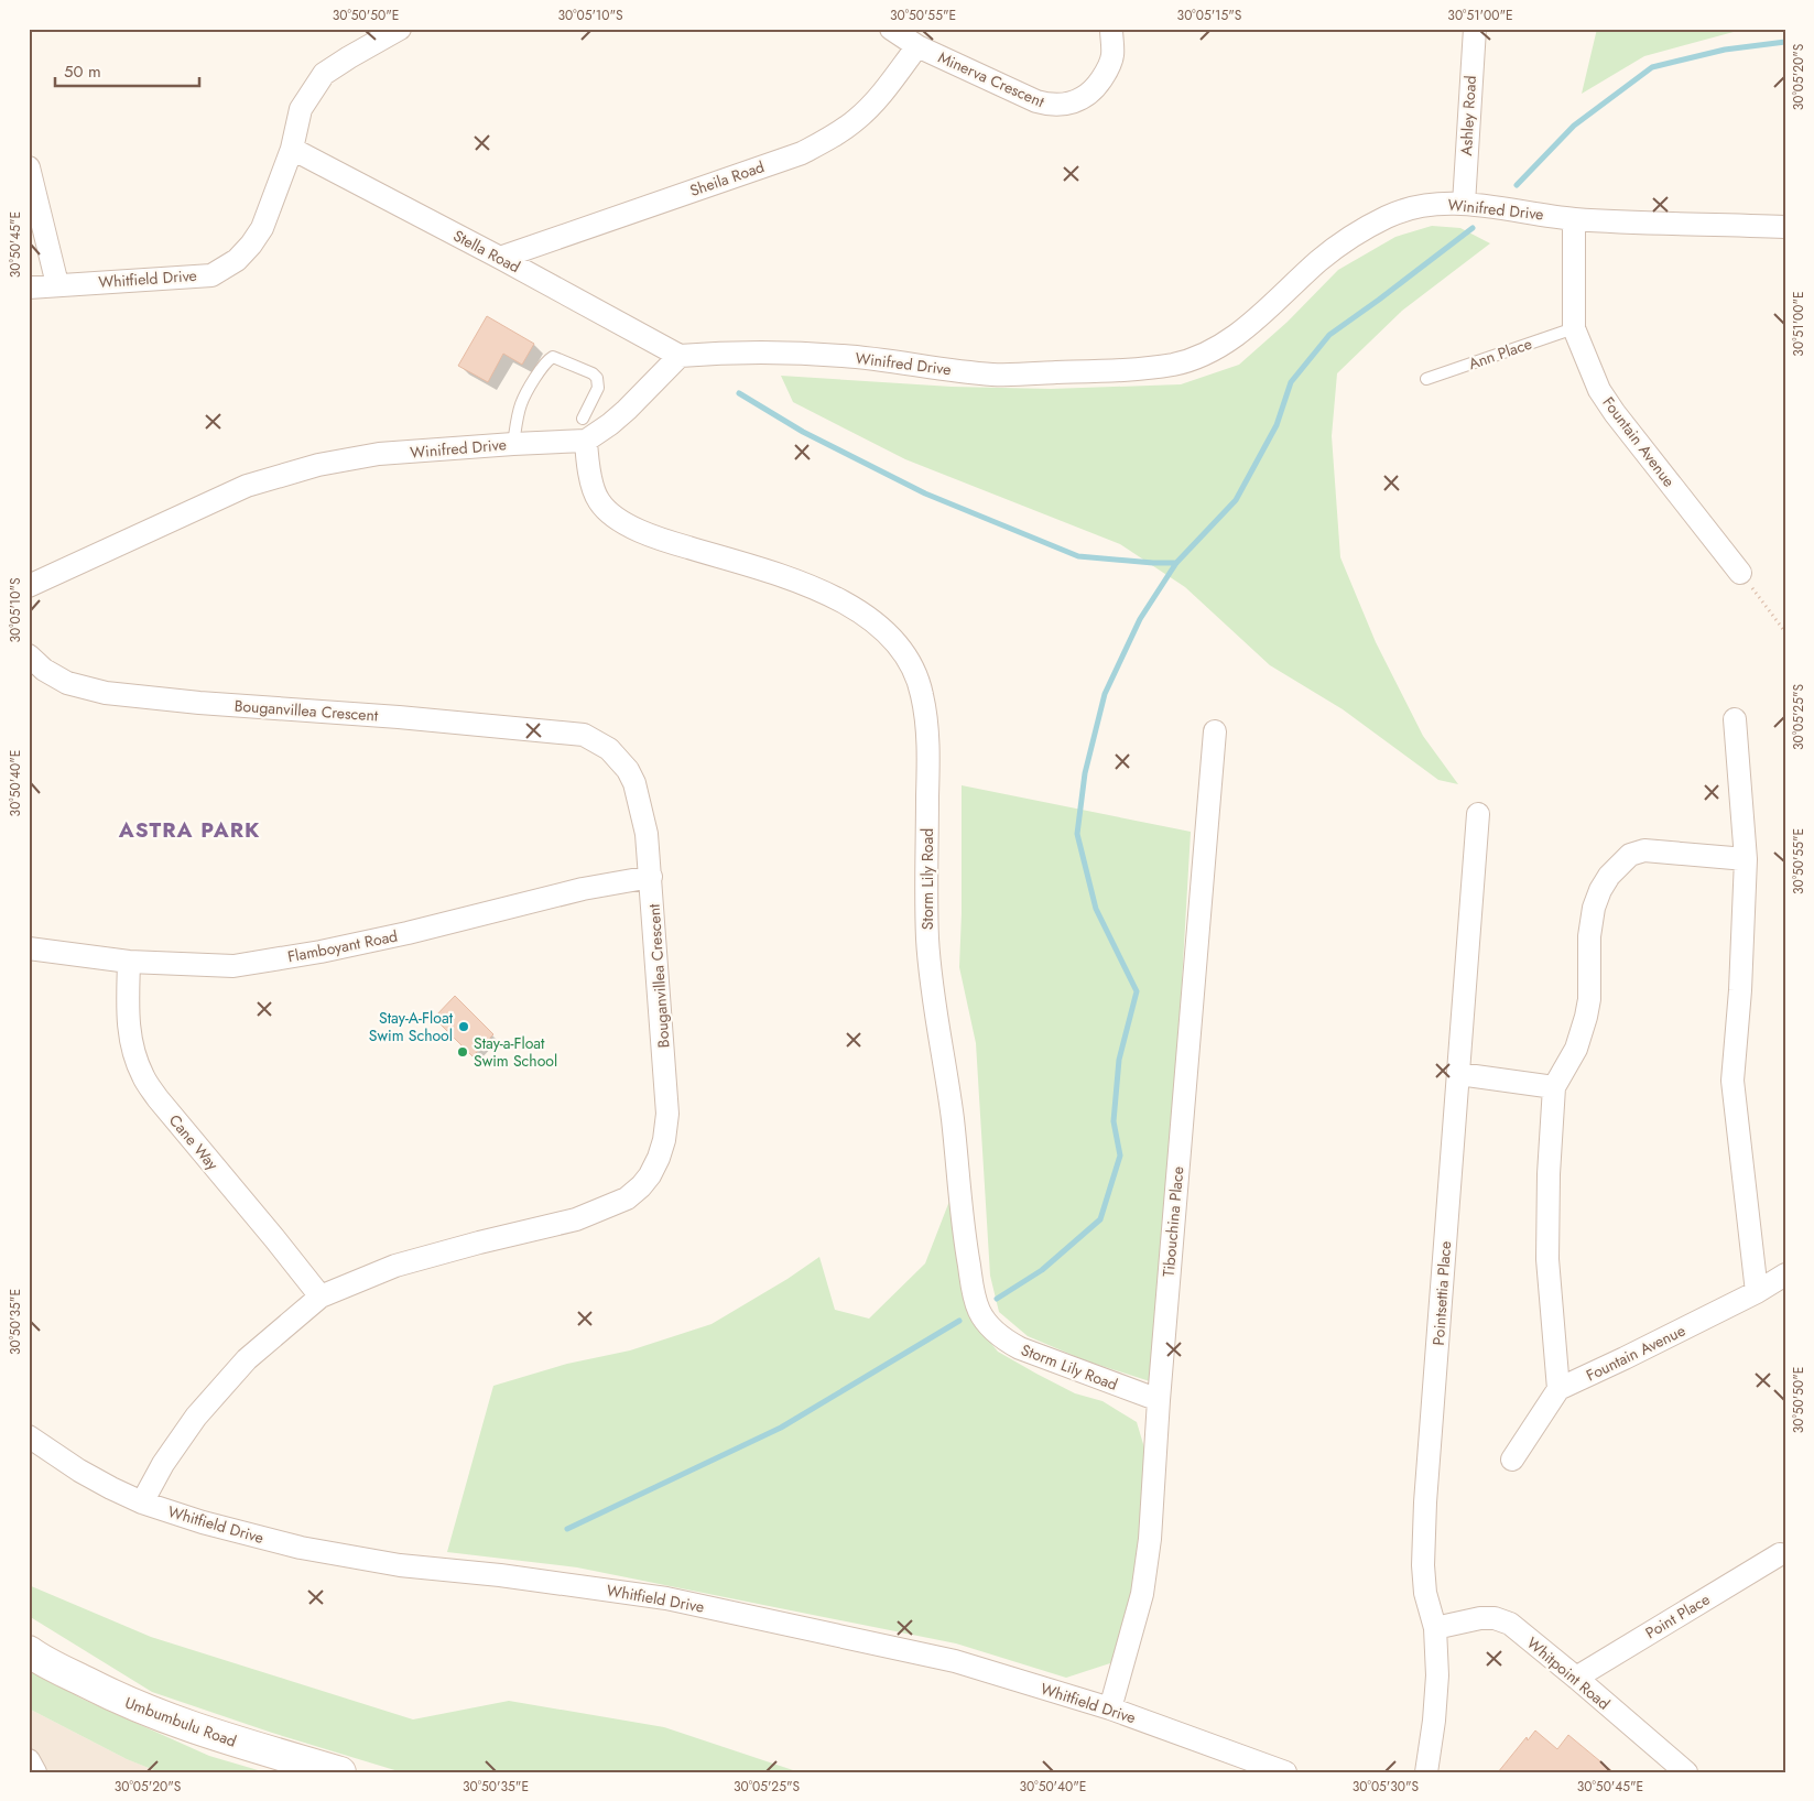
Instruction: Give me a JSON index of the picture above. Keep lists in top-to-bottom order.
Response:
{
  "streets": {
    "main road": ["Umbumbulu Road"],
    "street": [
      "Minerva Crescent",
      "Ashley Road",
      "Sheila Road",
      "Winifred Drive",
      "Stella Road",
      "Whitfield Drive",
      "Fountain Avenue",
      "Bouganvillea Crescent",
      "Storm Lily Road",
      "Flamboyant Road",
      "Cane Way",
      "Tibouchina Place",
      "Pointsettia Place",
      "Point Place",
      "Whitpoint Road"
    ],
    "lane": ["Ann Place"]
  },
  "crossings": [
    ["Minerva Crescent", "Sheila Road"],
    ["Ashley Road", "Winifred Drive"],
    ["Sheila Road", "Stella Road"],
    ["Winifred Drive", "Stella Road"],
    ["Winifred Drive", "Fountain Avenue"],
    ["Winifred Drive", "Storm Lily Road"],
    ["Stella Road", "Whitfield Drive"],
    ["Whitfield Drive", "Bouganvillea Crescent"],
    ["Whitfield Drive", "Tibouchina Place"],
    ["Ann Place", "Fountain Avenue"],
    ["Bouganvillea Crescent", "Flamboyant Road"],
    ["Bouganvillea Crescent", "Cane Way"],
    ["Storm Lily Road", "Tibouchina Place"],
    ["Flamboyant Road", "Cane Way"],
    ["Pointsettia Place", "Whitpoint Road"],
    ["Point Place", "Whitpoint Road"]
  ],
  "districts": ["ASTRA PARK"],
  "places": ["Stay-A-Float Swim School", "Stay-a-Float Swim School"],
  "scale_bar": "50 m",
  "coordinates": [
    "30°50'50\"E",
    "30°05'10\"S",
    "30°50'55\"E",
    "30°05'15\"S",
    "30°51'00\"E",
    "30°05'20\"S",
    "30°50'45\"E",
    "30°05'25\"S",
    "30°50'40\"E",
    "30°50'35\"E",
    "30°05'30\"S"
  ]
}
